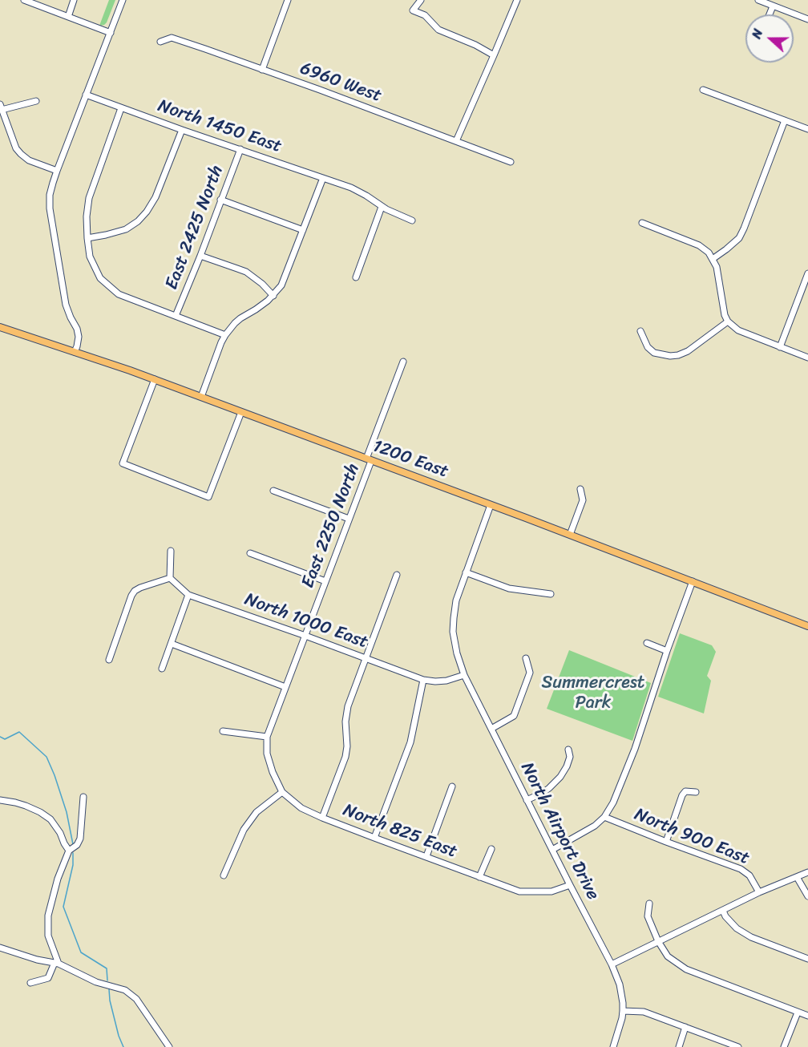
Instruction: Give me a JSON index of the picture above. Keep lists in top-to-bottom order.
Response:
{
  "streets": {
    "main road": ["1200 East"],
    "street": [
      "6960 West",
      "North 1450 East",
      "East 2425 North",
      "East 2250 North",
      "North 1000 East",
      "North 825 East",
      "North Airport Drive",
      "North 900 East"
    ]
  },
  "crossings": [
    ["North 1450 East", "East 2425 North"],
    ["1200 East", "East 2250 North"],
    ["1200 East", "North Airport Drive"],
    ["East 2250 North", "North 1000 East"],
    ["East 2250 North", "North 825 East"],
    ["North 1000 East", "North Airport Drive"],
    ["North 825 East", "North Airport Drive"]
  ],
  "parks": ["Summercrest Park"],
  "north": "left"
}
